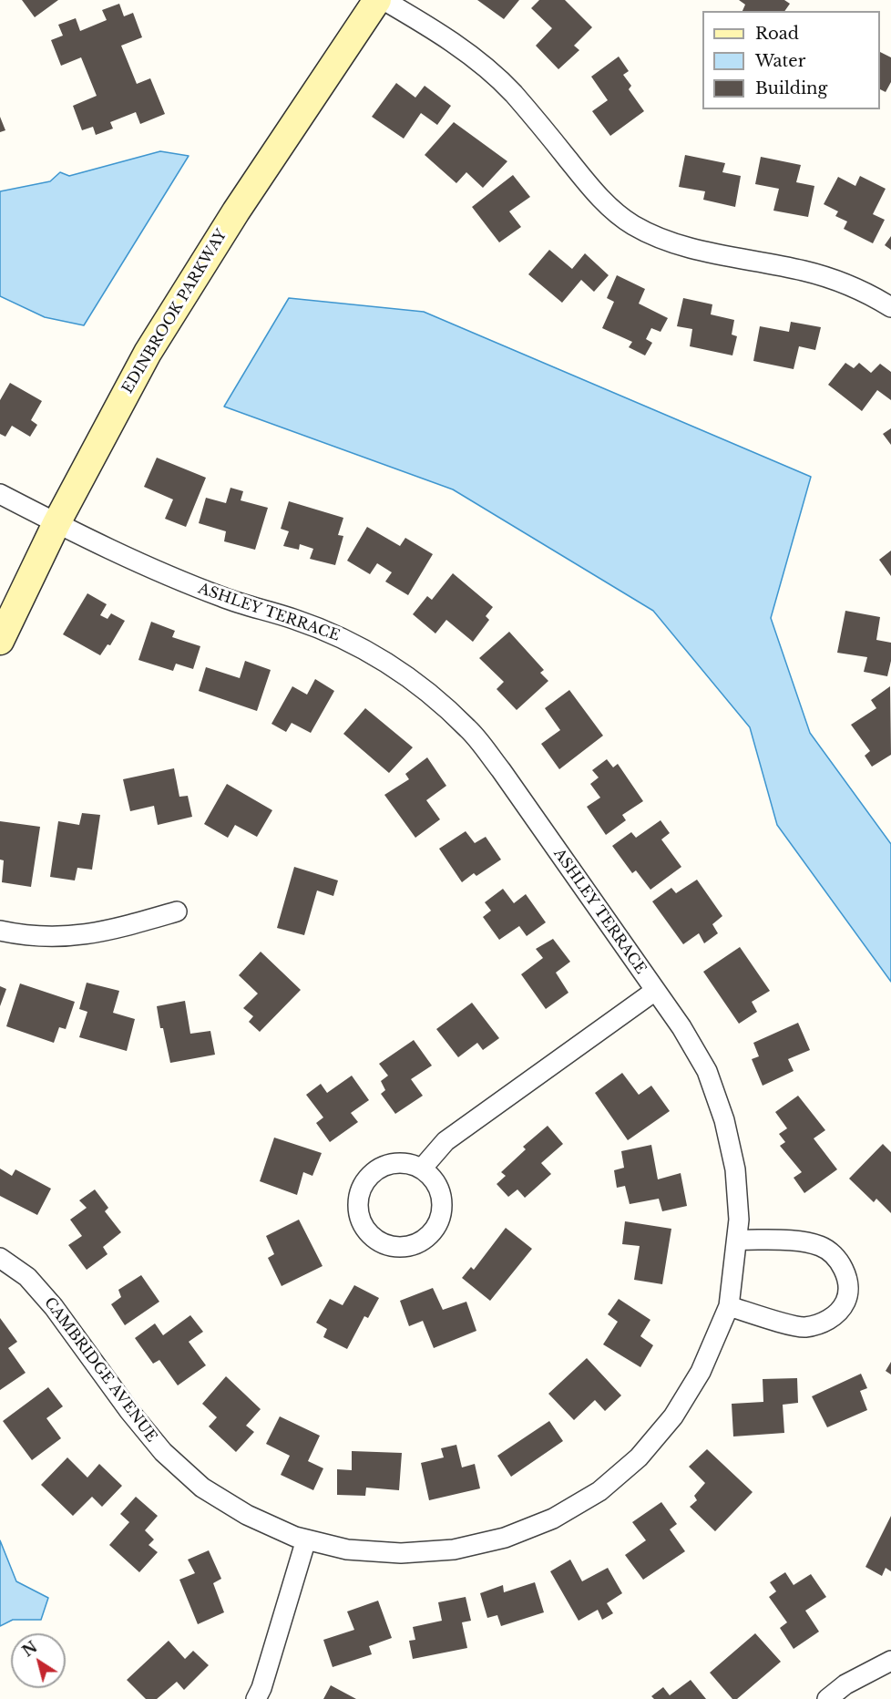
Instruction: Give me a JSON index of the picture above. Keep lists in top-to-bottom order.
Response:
{
  "streets": {
    "street": ["EDINBROOK PARKWAY", "ASHLEY TERRACE", "CAMBRIDGE AVENUE"]
  },
  "crossings": [
    ["EDINBROOK PARKWAY", "ASHLEY TERRACE"],
    ["ASHLEY TERRACE", "CAMBRIDGE AVENUE"]
  ],
  "legend": ["Road", "Water", "Building"],
  "north": "top left"
}
